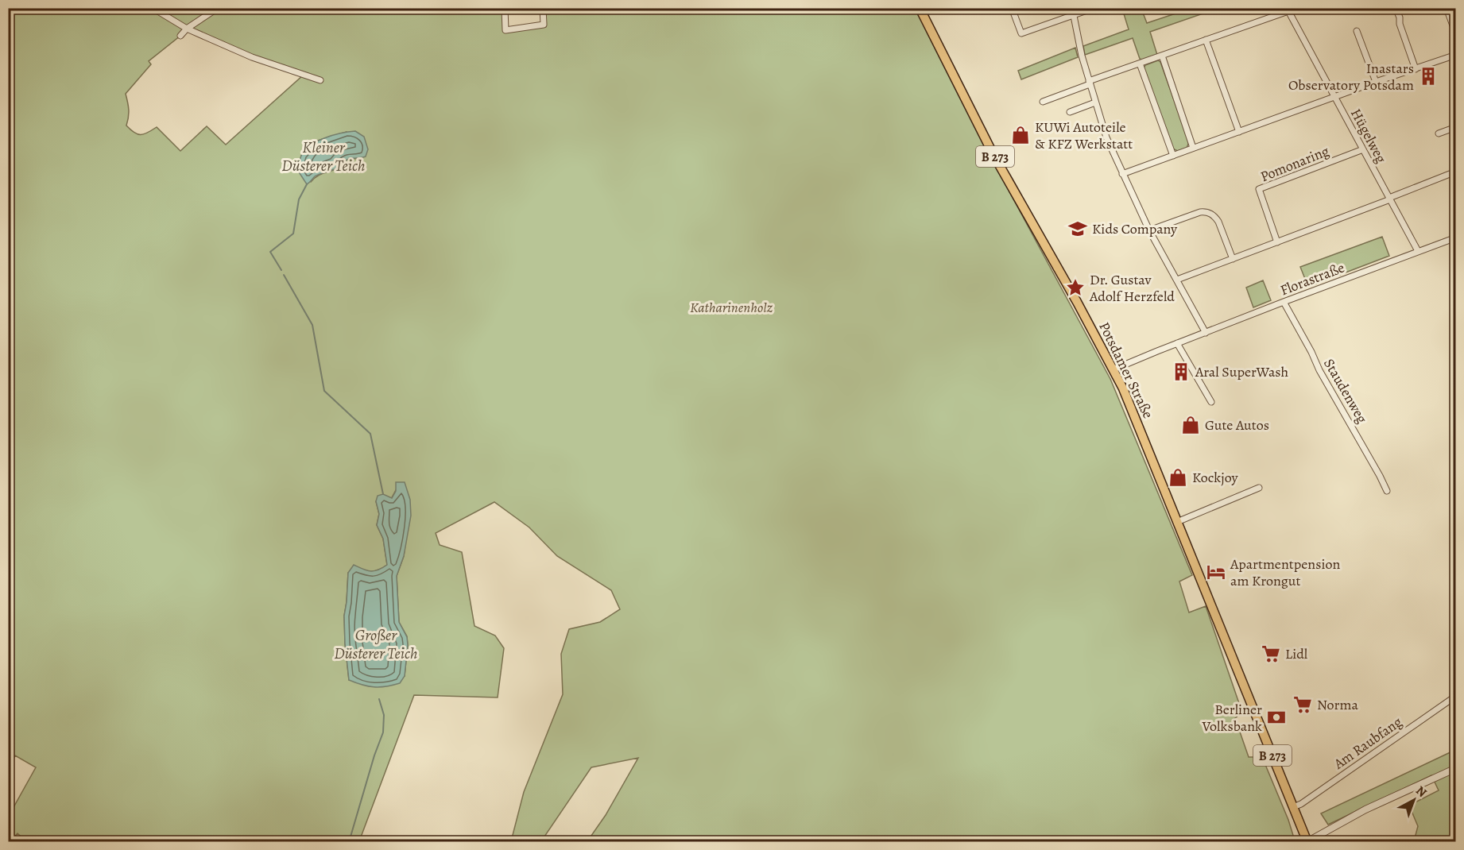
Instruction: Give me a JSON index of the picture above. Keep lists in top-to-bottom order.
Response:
{
  "streets": {
    "main road": ["B 273", "Potsdamer Straße"],
    "street": [
      "Hügelweg",
      "Pomonaring",
      "Florastraße",
      "Staudenweg",
      "Am Raubfang"
    ]
  },
  "crossings": [
    ["Hügelweg", "Pomonaring"],
    ["Hügelweg", "Florastraße"],
    ["Florastraße", "Potsdamer Straße"],
    ["Florastraße", "Staudenweg"],
    ["Potsdamer Straße", "Am Raubfang"]
  ],
  "water": ["Kleiner Düsterer Teich", "Großer Düsterer Teich"],
  "parks": ["Katharinenholz"],
  "places": {
    "building": ["Inastars Observatory Potsdam", "Aral SuperWash"],
    "shop": ["KUWi Autoteile & KFZ Werkstatt", "Gute Autos", "Kockjoy"],
    "school or university": ["Kids Company"],
    "place": ["Dr. Gustav Adolf Herzfeld"],
    "hotel": ["Apartmentpension am Krongut"],
    "supermarket": ["Lidl", "Norma"],
    "bank": ["Berliner Volksbank"]
  },
  "north": "top right"
}
